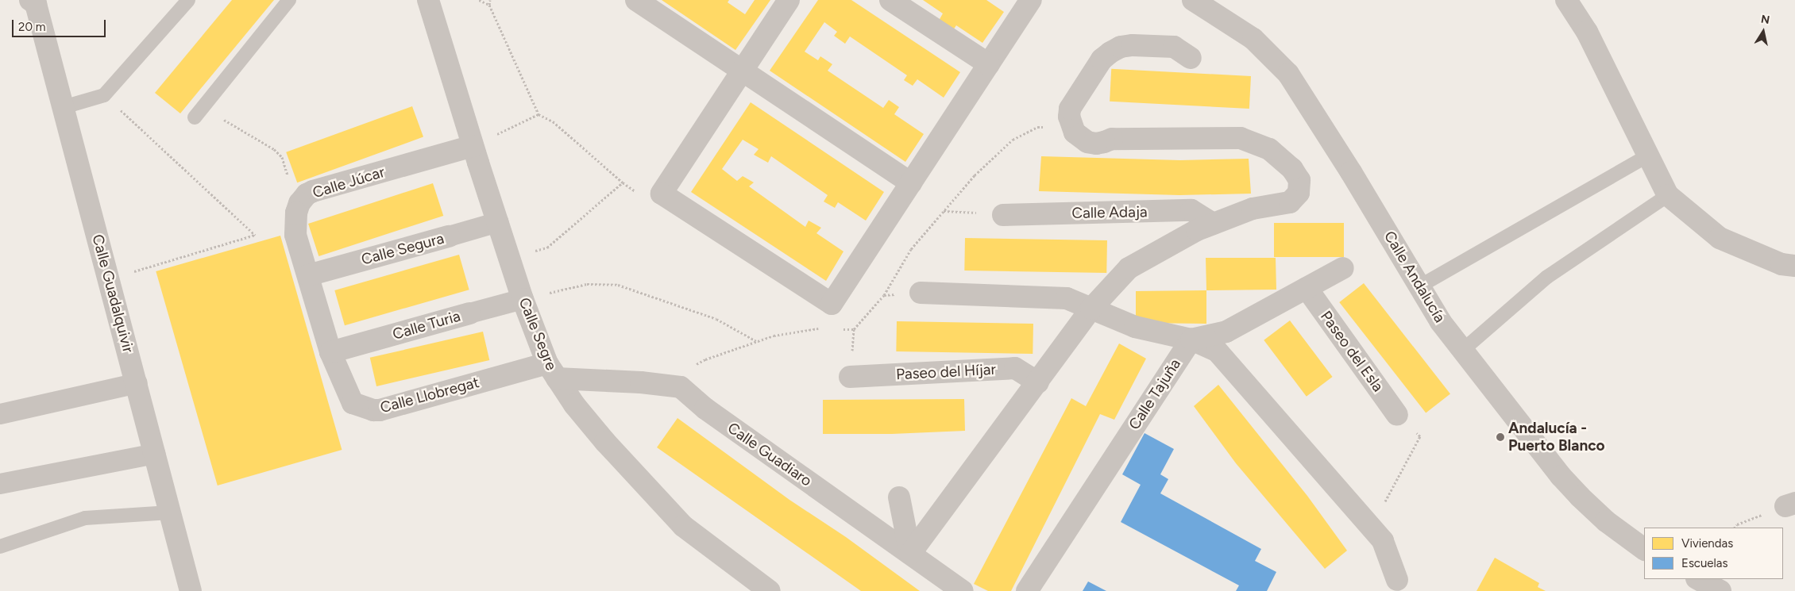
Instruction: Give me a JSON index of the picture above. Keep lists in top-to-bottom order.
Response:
{
  "streets": {
    "street": [
      "Calle Júcar",
      "Calle Adaja",
      "Calle Segura",
      "Calle Andalucía",
      "Calle Guadalquivir",
      "Calle Turia",
      "Calle Segre",
      "Paseo del Esla",
      "Paseo del Híjar",
      "Calle Tajuña",
      "Calle Llobregat",
      "Calle Guadiaro"
    ]
  },
  "crossings": [
    ["Calle Júcar", "Calle Segura"],
    ["Calle Júcar", "Calle Segre"],
    ["Calle Júcar", "Calle Llobregat"],
    ["Calle Segura", "Calle Segre"],
    ["Calle Segura", "Calle Llobregat"],
    ["Calle Turia", "Calle Segre"],
    ["Calle Turia", "Calle Llobregat"],
    ["Calle Segre", "Calle Llobregat"],
    ["Calle Segre", "Calle Guadiaro"],
    ["Calle Llobregat", "Calle Guadiaro"]
  ],
  "places": ["Andalucía - Puerto Blanco"],
  "legend": ["Viviendas", "Escuelas"],
  "scale_bar": "20 m",
  "north": "top"
}
